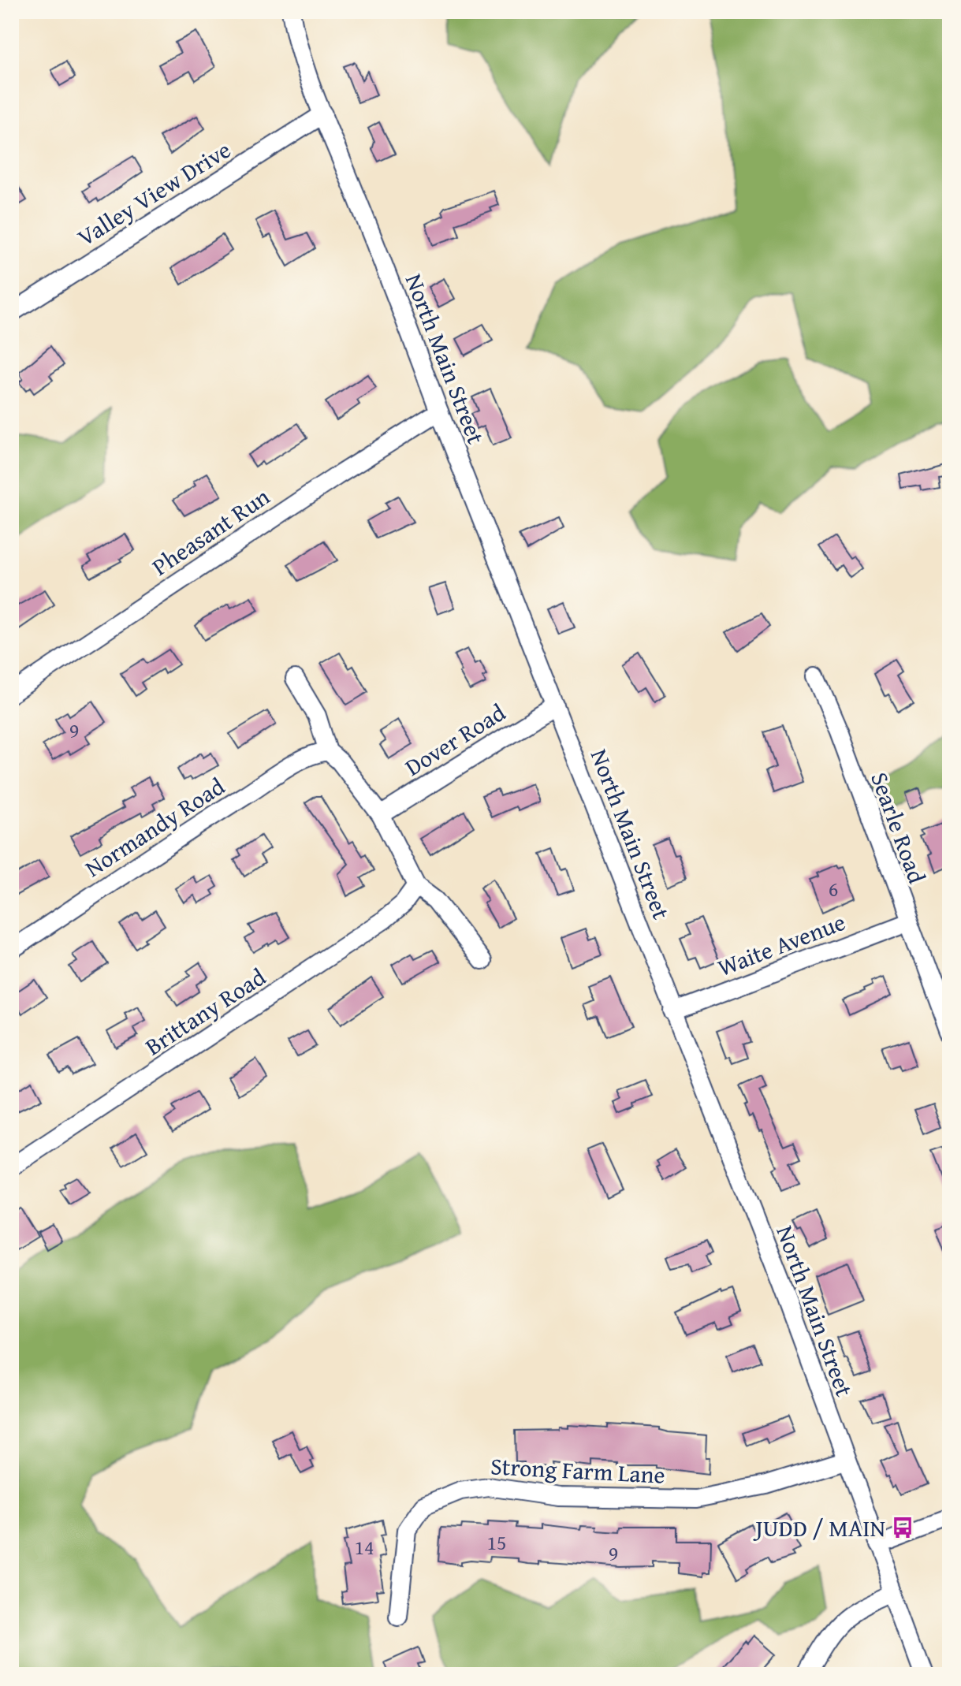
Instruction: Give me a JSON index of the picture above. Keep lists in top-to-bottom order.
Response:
{
  "streets": {
    "street": [
      "Valley View Drive",
      "North Main Street",
      "Pheasant Run",
      "Dover Road",
      "Normandy Road",
      "Searle Road",
      "Waite Avenue",
      "Brittany Road",
      "Strong Farm Lane"
    ]
  },
  "crossings": [
    ["Valley View Drive", "North Main Street"],
    ["North Main Street", "Pheasant Run"],
    ["North Main Street", "Dover Road"],
    ["North Main Street", "Waite Avenue"],
    ["North Main Street", "Strong Farm Lane"],
    ["Searle Road", "Waite Avenue"]
  ],
  "places": {
    "bus stop": ["JUDD / MAIN"]
  },
  "house_numbers": [
    "9",
    "6",
    "15",
    "14",
    "9"
  ]
}
